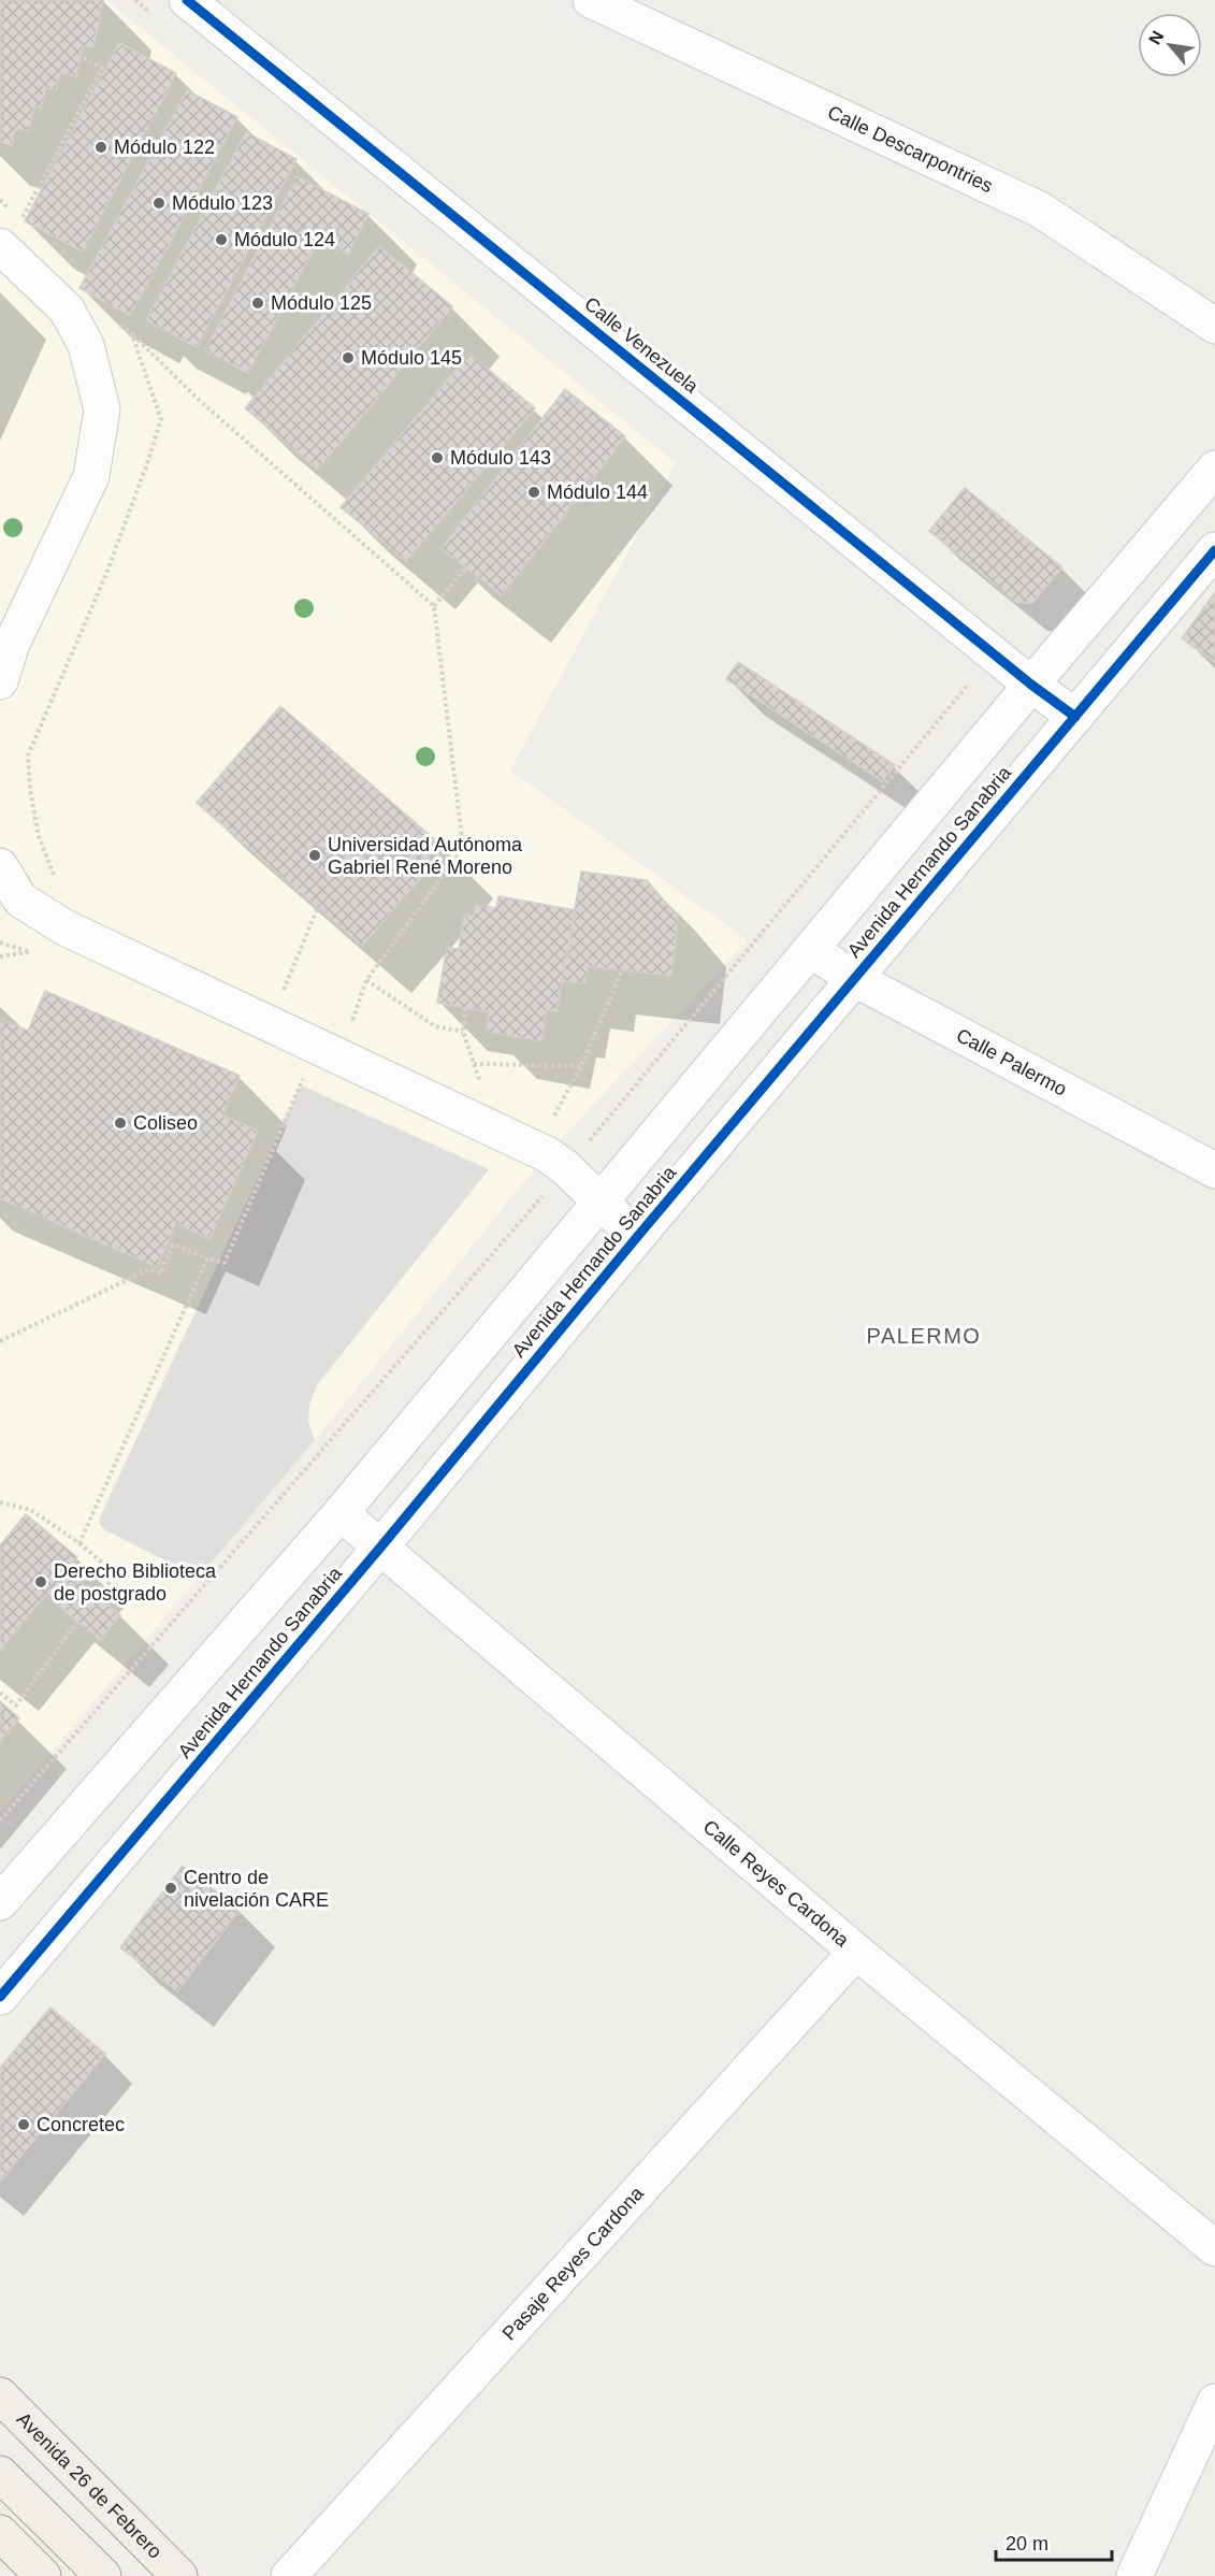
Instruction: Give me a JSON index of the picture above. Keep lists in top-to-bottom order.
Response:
{
  "streets": {
    "main road": ["Avenida 26 de Febrero"],
    "street": [
      "Calle Descarpontries",
      "Calle Venezuela",
      "Avenida Hernando Sanabria",
      "Calle Palermo",
      "Calle Reyes Cardona",
      "Pasaje Reyes Cardona"
    ]
  },
  "crossings": [
    ["Calle Venezuela", "Avenida Hernando Sanabria"],
    ["Avenida Hernando Sanabria", "Calle Palermo"],
    ["Avenida Hernando Sanabria", "Calle Reyes Cardona"],
    ["Calle Reyes Cardona", "Pasaje Reyes Cardona"]
  ],
  "districts": ["PALERMO"],
  "places": [
    "Módulo 122",
    "Módulo 123",
    "Módulo 124",
    "Módulo 125",
    "Módulo 145",
    "Módulo 143",
    "Módulo 144",
    "Universidad Autónoma Gabriel René Moreno",
    "Coliseo",
    "Derecho Biblioteca de postgrado",
    "Centro de nivelación CARE",
    "Concretec"
  ],
  "scale_bar": "20 m",
  "north": "top left"
}
